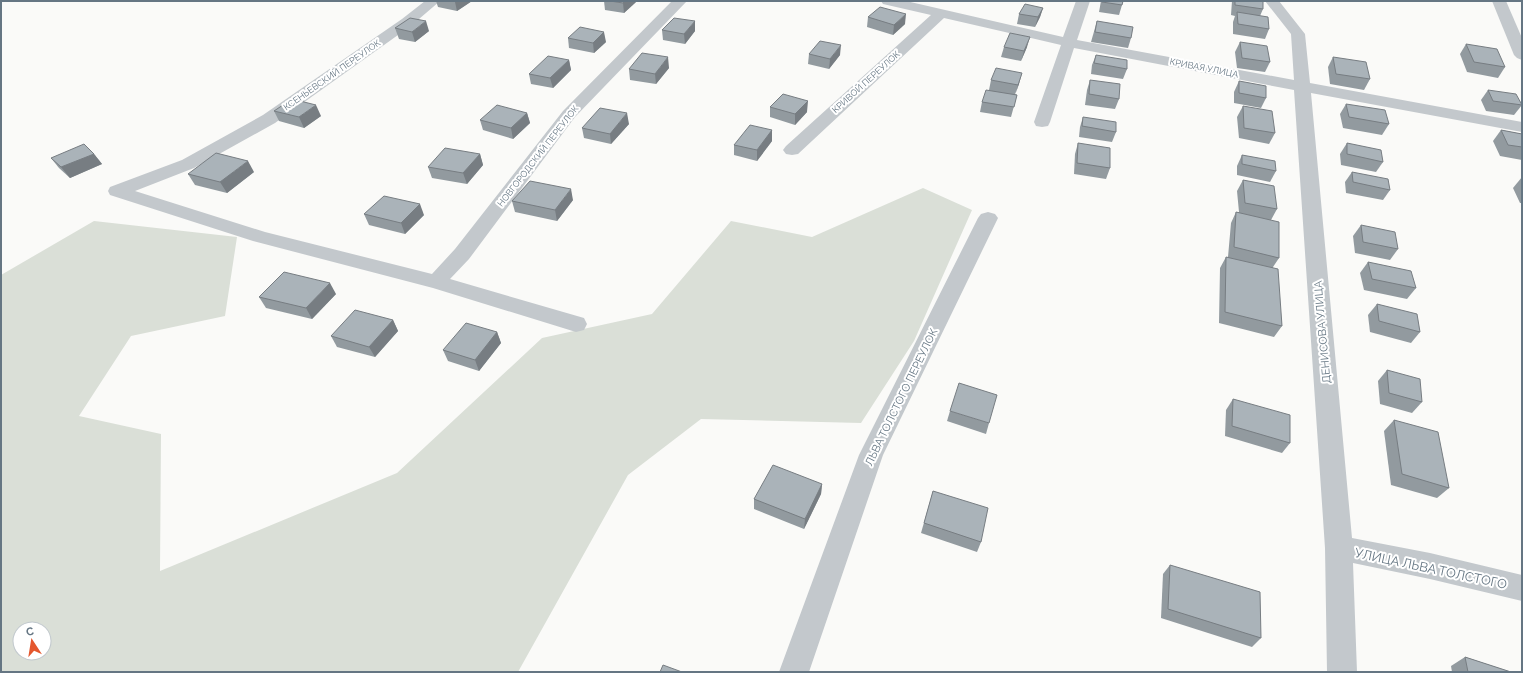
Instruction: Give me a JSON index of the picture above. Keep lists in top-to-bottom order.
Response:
{
  "streets": {
    "street": [
      "КРИВАЯ УЛИЦА",
      "КСЕНЬЕВСКИЙ ПЕРЕУЛОК",
      "КРИВОЙ ПЕРЕУЛОК",
      "НОВГОРОДСКИЙ ПЕРЕУЛОК",
      "ДЕНИСОВА УЛИЦА",
      "ЛЬВА ТОЛСТОГО ПЕРЕУЛОК",
      "УЛИЦА ЛЬВА ТОЛСТОГО"
    ]
  },
  "crossings": [
    ["КРИВАЯ УЛИЦА", "КРИВОЙ ПЕРЕУЛОК"],
    ["КРИВАЯ УЛИЦА", "ДЕНИСОВА УЛИЦА"],
    ["КСЕНЬЕВСКИЙ ПЕРЕУЛОК", "НОВГОРОДСКИЙ ПЕРЕУЛОК"],
    ["ДЕНИСОВА УЛИЦА", "УЛИЦА ЛЬВА ТОЛСТОГО"]
  ],
  "north": "top"
}
